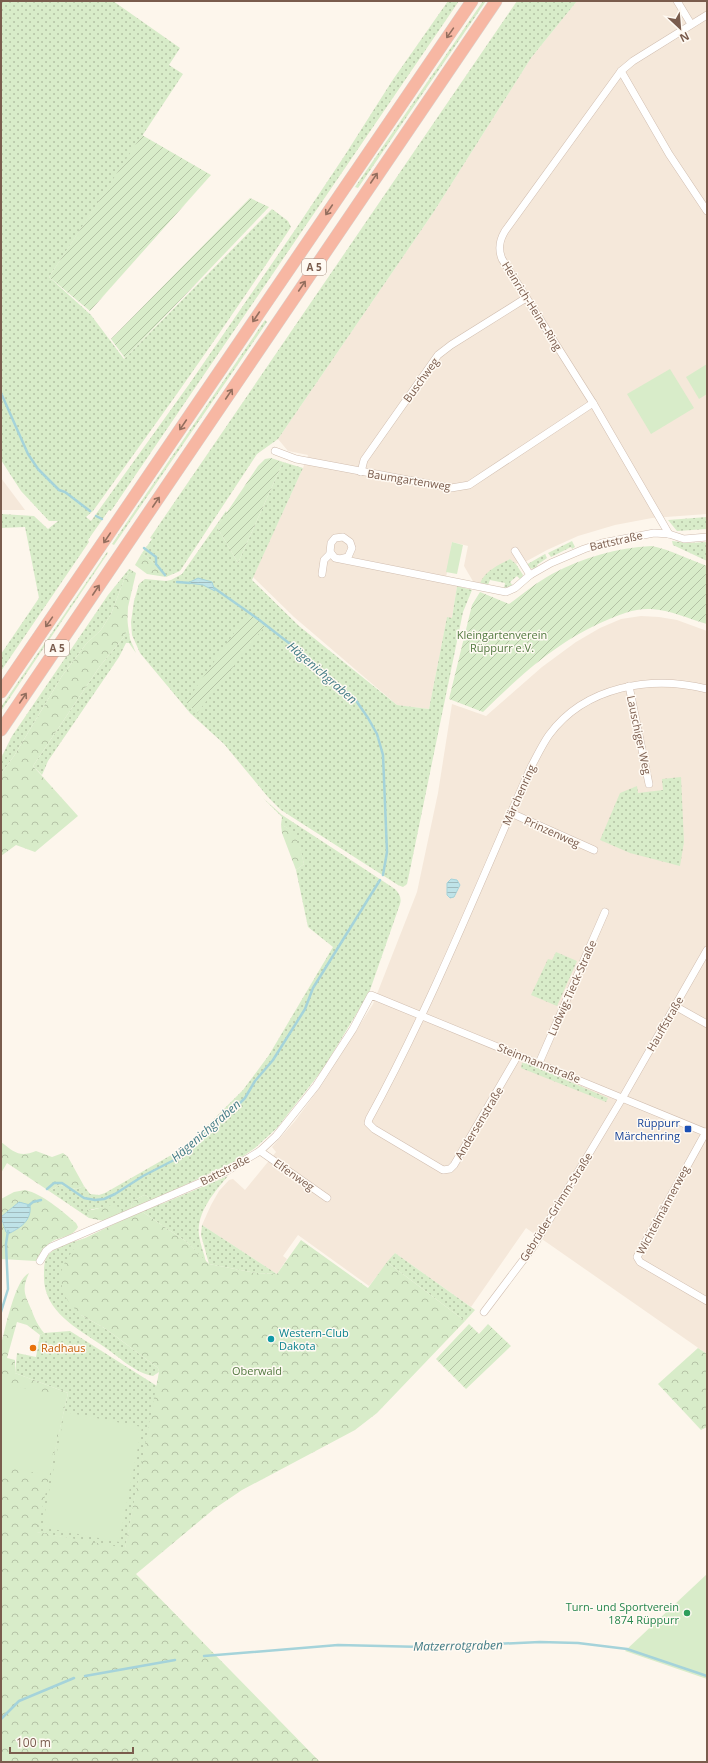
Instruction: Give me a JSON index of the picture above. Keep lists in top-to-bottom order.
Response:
{
  "streets": {
    "highway": ["A 5"],
    "street": [
      "Heinrich-Heine-Ring",
      "Buschweg",
      "Baumgartenweg",
      "Battstraße",
      "Lauschiger Weg",
      "Märchenring",
      "Prinzenweg",
      "Ludwig-Tieck-Straße",
      "Hauffstraße",
      "Steinmannstraße",
      "Andersenstraße",
      "Elfenweg",
      "Gebrüder-Grimm-Straße",
      "Wichtelmännerweg"
    ]
  },
  "crossings": [
    ["Heinrich-Heine-Ring", "Buschweg"],
    ["Heinrich-Heine-Ring", "Baumgartenweg"],
    ["Heinrich-Heine-Ring", "Battstraße"],
    ["Buschweg", "Baumgartenweg"],
    ["Battstraße", "Steinmannstraße"],
    ["Battstraße", "Elfenweg"],
    ["Lauschiger Weg", "Märchenring"],
    ["Märchenring", "Prinzenweg"],
    ["Märchenring", "Steinmannstraße"],
    ["Märchenring", "Andersenstraße"],
    ["Ludwig-Tieck-Straße", "Steinmannstraße"],
    ["Hauffstraße", "Steinmannstraße"],
    ["Hauffstraße", "Gebrüder-Grimm-Straße"],
    ["Steinmannstraße", "Andersenstraße"],
    ["Steinmannstraße", "Gebrüder-Grimm-Straße"],
    ["Steinmannstraße", "Wichtelmännerweg"]
  ],
  "water": ["Hägenichgraben", "Matzerrotgraben"],
  "parks": ["Kleingartenverein Rüppurr e.V.", "Oberwald"],
  "places": {
    "transit": ["Rüppurr Märchenring"],
    "other": ["Western-Club Dakota", "Radhaus", "Turn- und Sportverein 1874 Rüppurr"]
  },
  "scale_bar": "100 m",
  "north": "bottom right"
}
